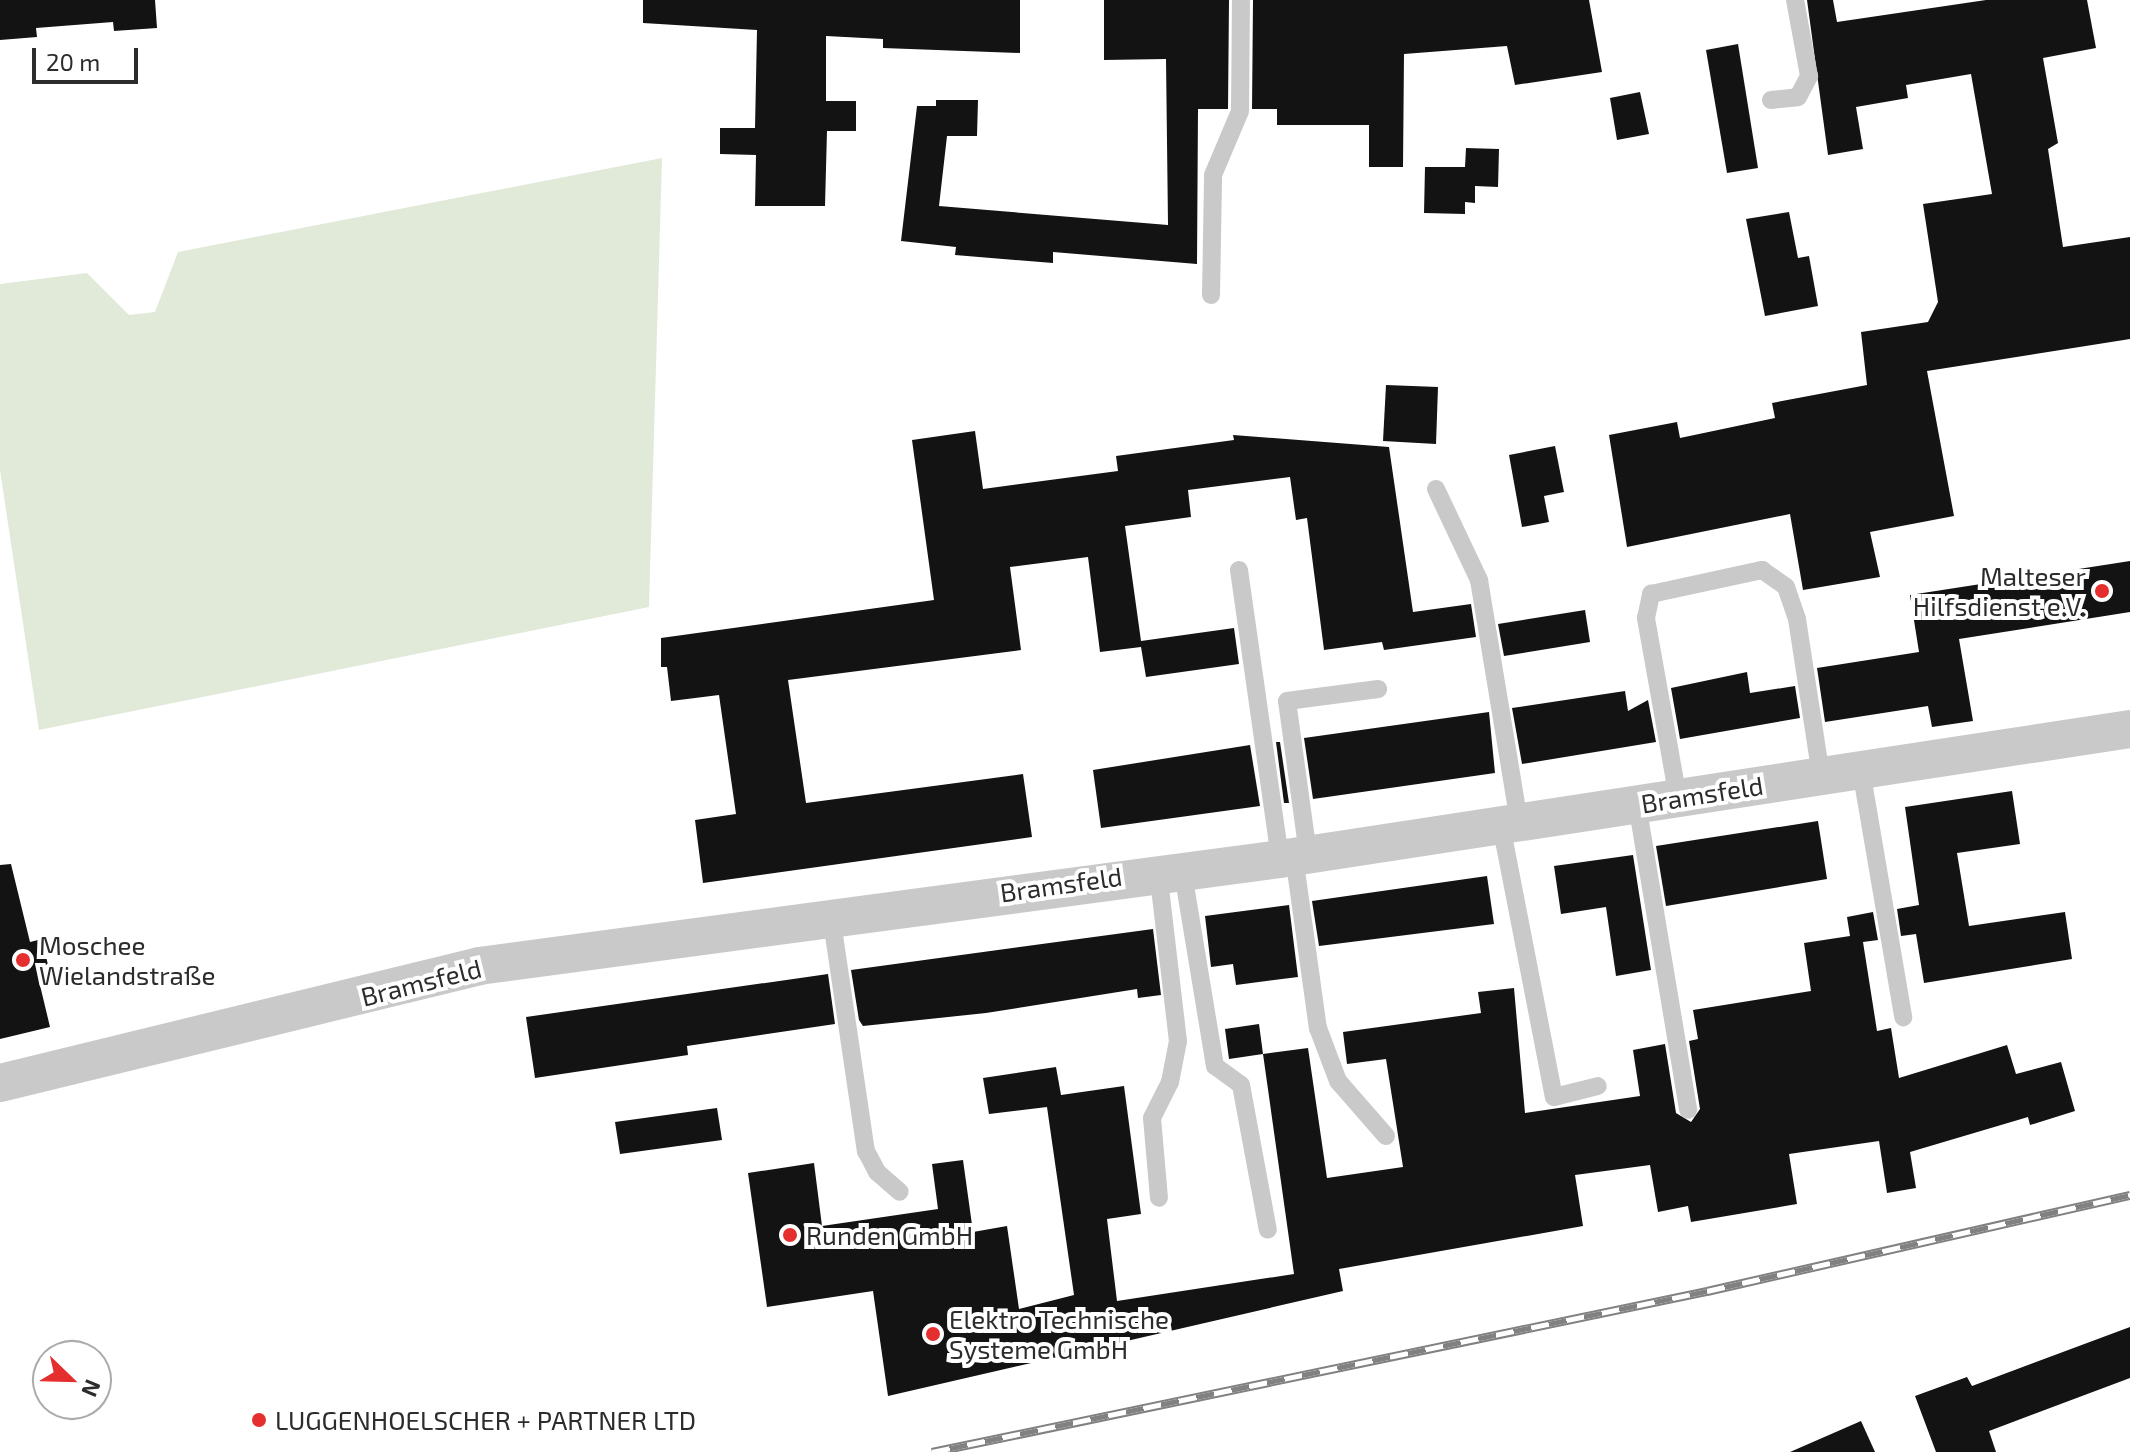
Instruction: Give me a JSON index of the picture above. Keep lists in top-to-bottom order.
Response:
{
  "streets": {
    "street": ["Bramsfeld"]
  },
  "places": [
    "Malteser Hilfsdienst e.V.",
    "Moschee Wielandstraße",
    "Runden GmbH",
    "Elektro Technische Systeme GmbH",
    "LUGGENHOELSCHER + PARTNER LTD"
  ],
  "scale_bar": "20 m",
  "north": "bottom right"
}
